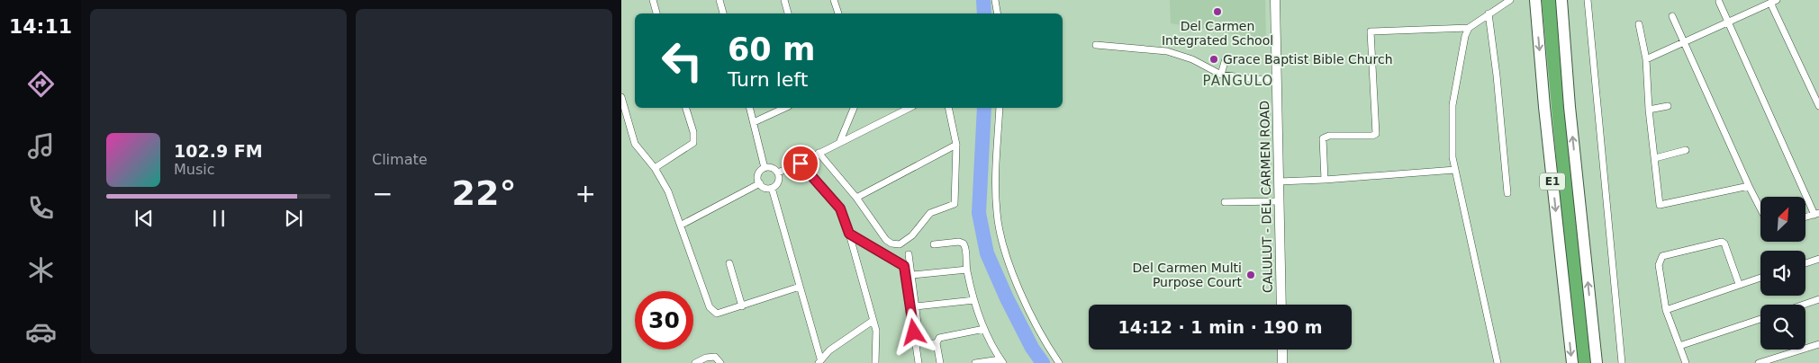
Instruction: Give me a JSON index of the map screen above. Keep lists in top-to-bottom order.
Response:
{
  "streets": {
    "highway": ["E1"],
    "main road": ["CALULUT - DEL CARMEN ROAD"]
  },
  "districts": ["PANGULO"],
  "places": ["Del Carmen Integrated School", "Grace Baptist Bible Church", "Del Carmen Multi Purpose Court"],
  "north": "top right",
  "page": {
    "tabs": "14:11",
    "tile": "Climate",
    "turn": ["60 m", "Turn left"],
    "song": ["102.9 FM", "Music"],
    "heat": ["−", "22°", "+"],
    "limit": "30",
    "trip": "14:12 · 1 min · 190 m"
  }
}
